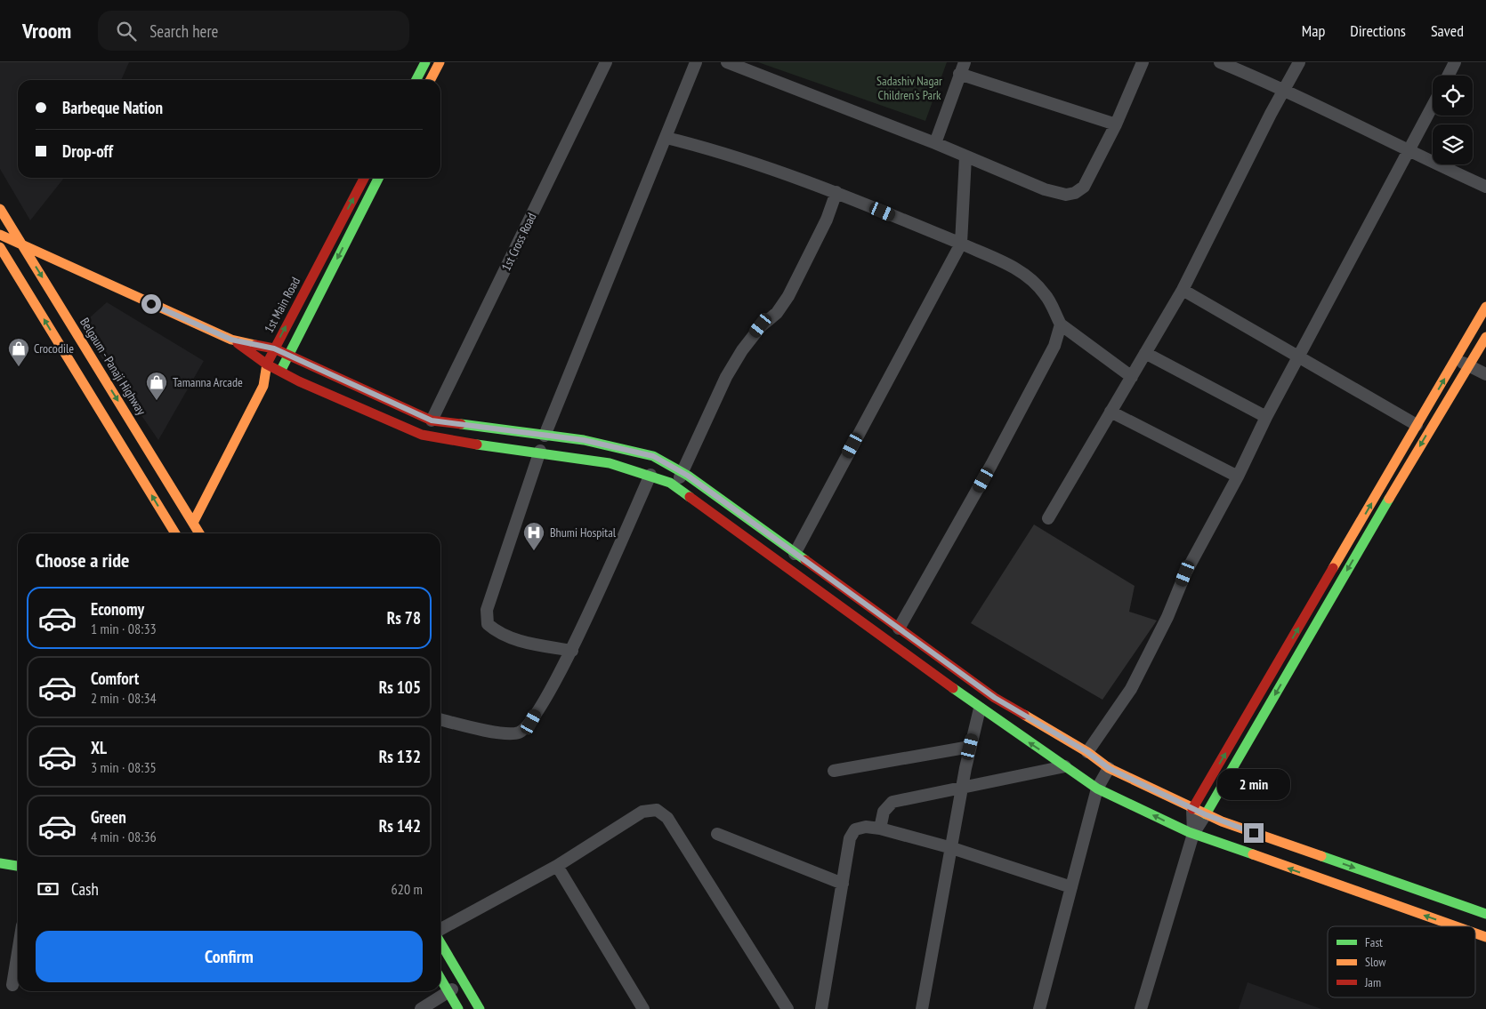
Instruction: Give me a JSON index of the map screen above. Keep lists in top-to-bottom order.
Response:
{
  "streets": {
    "main road": ["1st Main Road", "Belgaum - Panaji Highway"],
    "street": ["1st Cross Road"]
  },
  "crossings": [
    ["1st Main Road", "Belgaum - Panaji Highway"]
  ],
  "parks": ["Sadashiv Nagar Children's Park"],
  "places": {
    "shop": ["Crocodile", "Tamanna Arcade"],
    "hospital": ["Bhumi Hospital"]
  },
  "legend": ["Fast", "Slow", "Jam"],
  "page": {
    "header": "Vroom",
    "search": "Search here",
    "nav": ["Map", "Directions", "Saved"],
    "banner": ["Barbeque Nation", "Drop-off"],
    "heading": "Choose a ride",
    "list": [
      {
        "name": "Economy",
        "note": "1 min · 08:33",
        "value": "Rs 78"
      },
      {
        "name": "Comfort",
        "note": "2 min · 08:34",
        "value": "Rs 105"
      },
      {
        "name": "XL",
        "note": "3 min · 08:35",
        "value": "Rs 132"
      },
      {
        "name": "Green",
        "note": "4 min · 08:36",
        "value": "Rs 142"
      }
    ],
    "bubble": "2 min",
    "pay": ["Cash", "620 m"],
    "buttons": "Confirm"
  }
}
